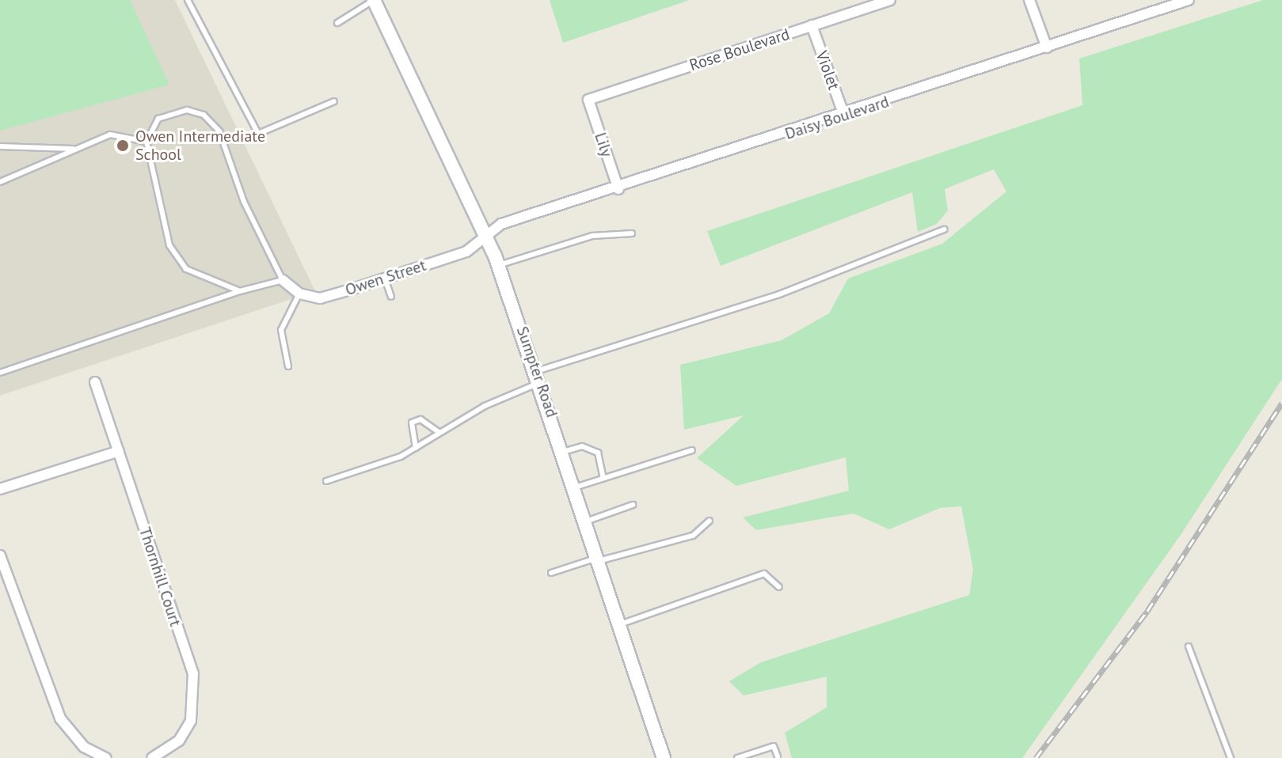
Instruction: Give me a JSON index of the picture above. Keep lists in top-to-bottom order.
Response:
{
  "streets": {
    "street": [
      "Rose Boulevard",
      "Violet",
      "Daisy Boulevard",
      "Lily",
      "Owen Street",
      "Sumpter Road",
      "Thornhill Court"
    ]
  },
  "crossings": [
    ["Rose Boulevard", "Violet"],
    ["Rose Boulevard", "Lily"],
    ["Violet", "Daisy Boulevard"],
    ["Daisy Boulevard", "Lily"],
    ["Daisy Boulevard", "Owen Street"],
    ["Daisy Boulevard", "Sumpter Road"],
    ["Owen Street", "Sumpter Road"]
  ],
  "places": ["Owen Intermediate School"]
}
